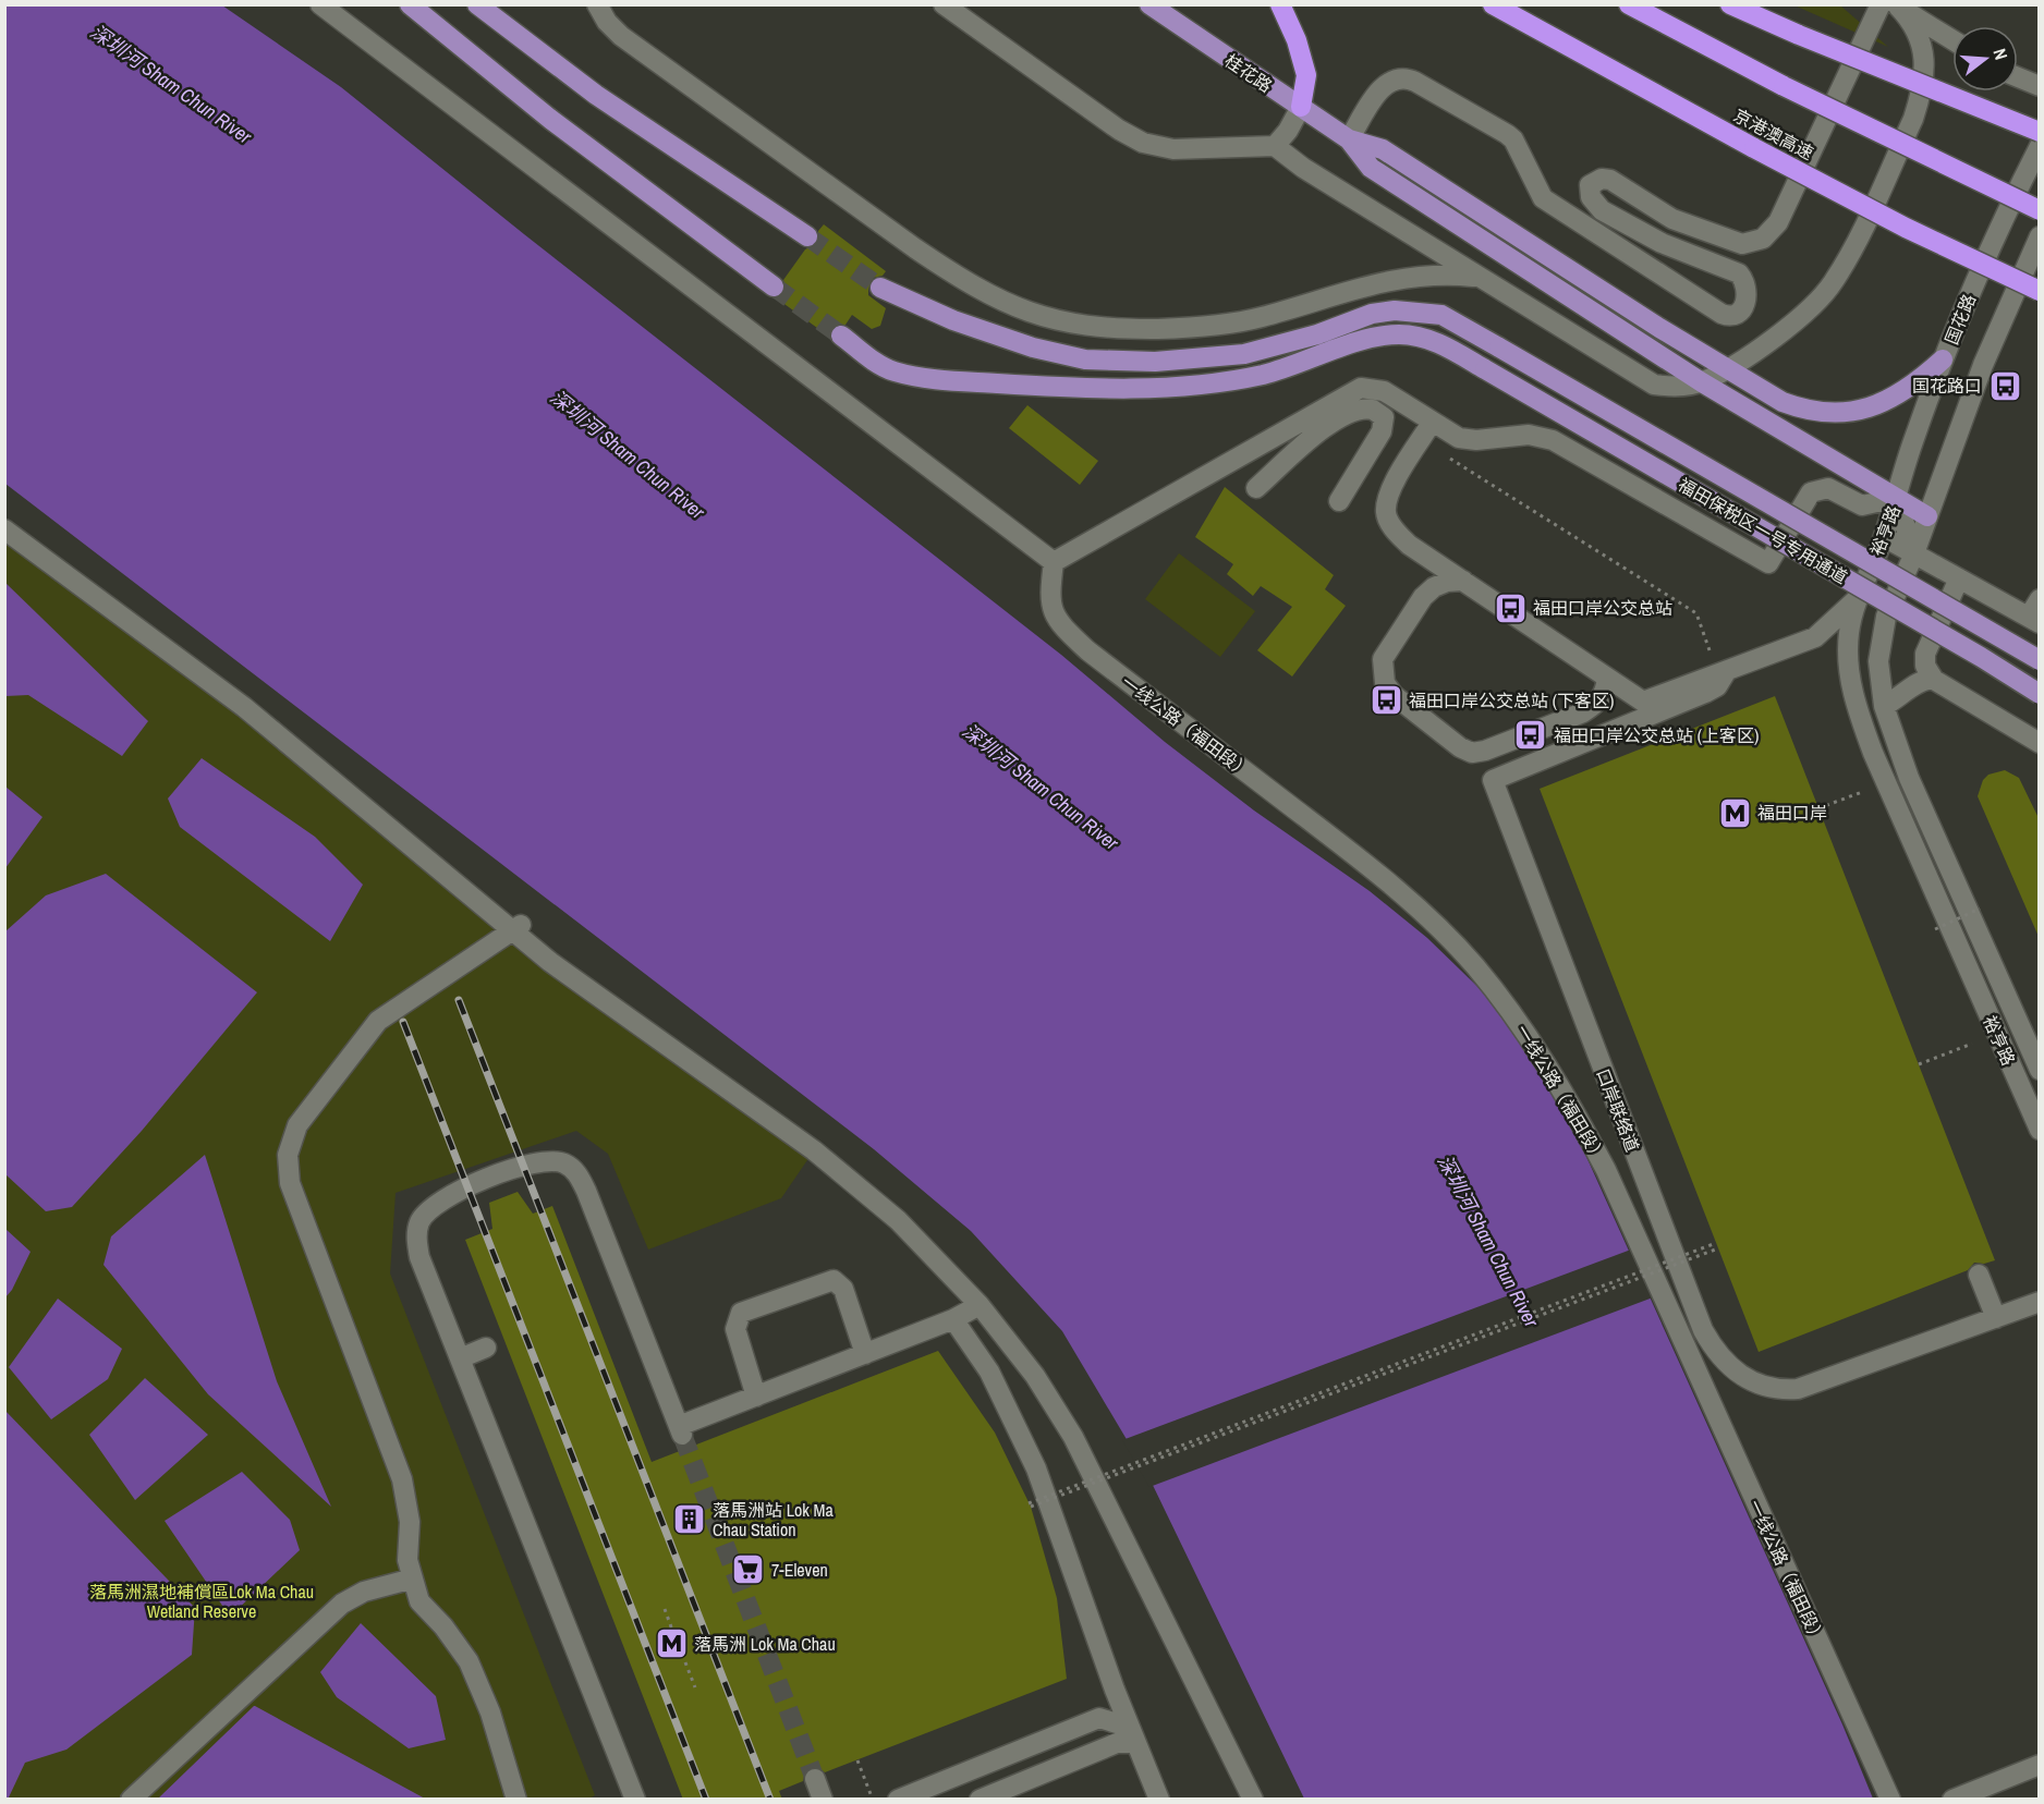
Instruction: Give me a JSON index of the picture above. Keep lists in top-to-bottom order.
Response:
{
  "streets": {
    "highway": ["京港澳高速"],
    "main road": ["桂花路", "福田保税区一号专用通道"],
    "street": [
      "国花路",
      "裕亨路",
      "一线公路（福田段）",
      "口岸联络道"
    ]
  },
  "crossings": [
    ["国花路", "裕亨路"]
  ],
  "water": ["深圳河 Sham Chun River"],
  "parks": ["落馬洲濕地補償區Lok Ma Chau Wetland Reserve"],
  "places": {
    "bus stop": [
      "国花路口",
      "福田口岸公交总站",
      "福田口岸公交总站 (下客区)",
      "福田口岸公交总站 (上客区)"
    ],
    "metro station": ["福田口岸", "落馬洲 Lok Ma Chau"],
    "building": ["落馬洲站 Lok Ma Chau Station"],
    "supermarket": ["7-Eleven"]
  },
  "north": "right"
}
